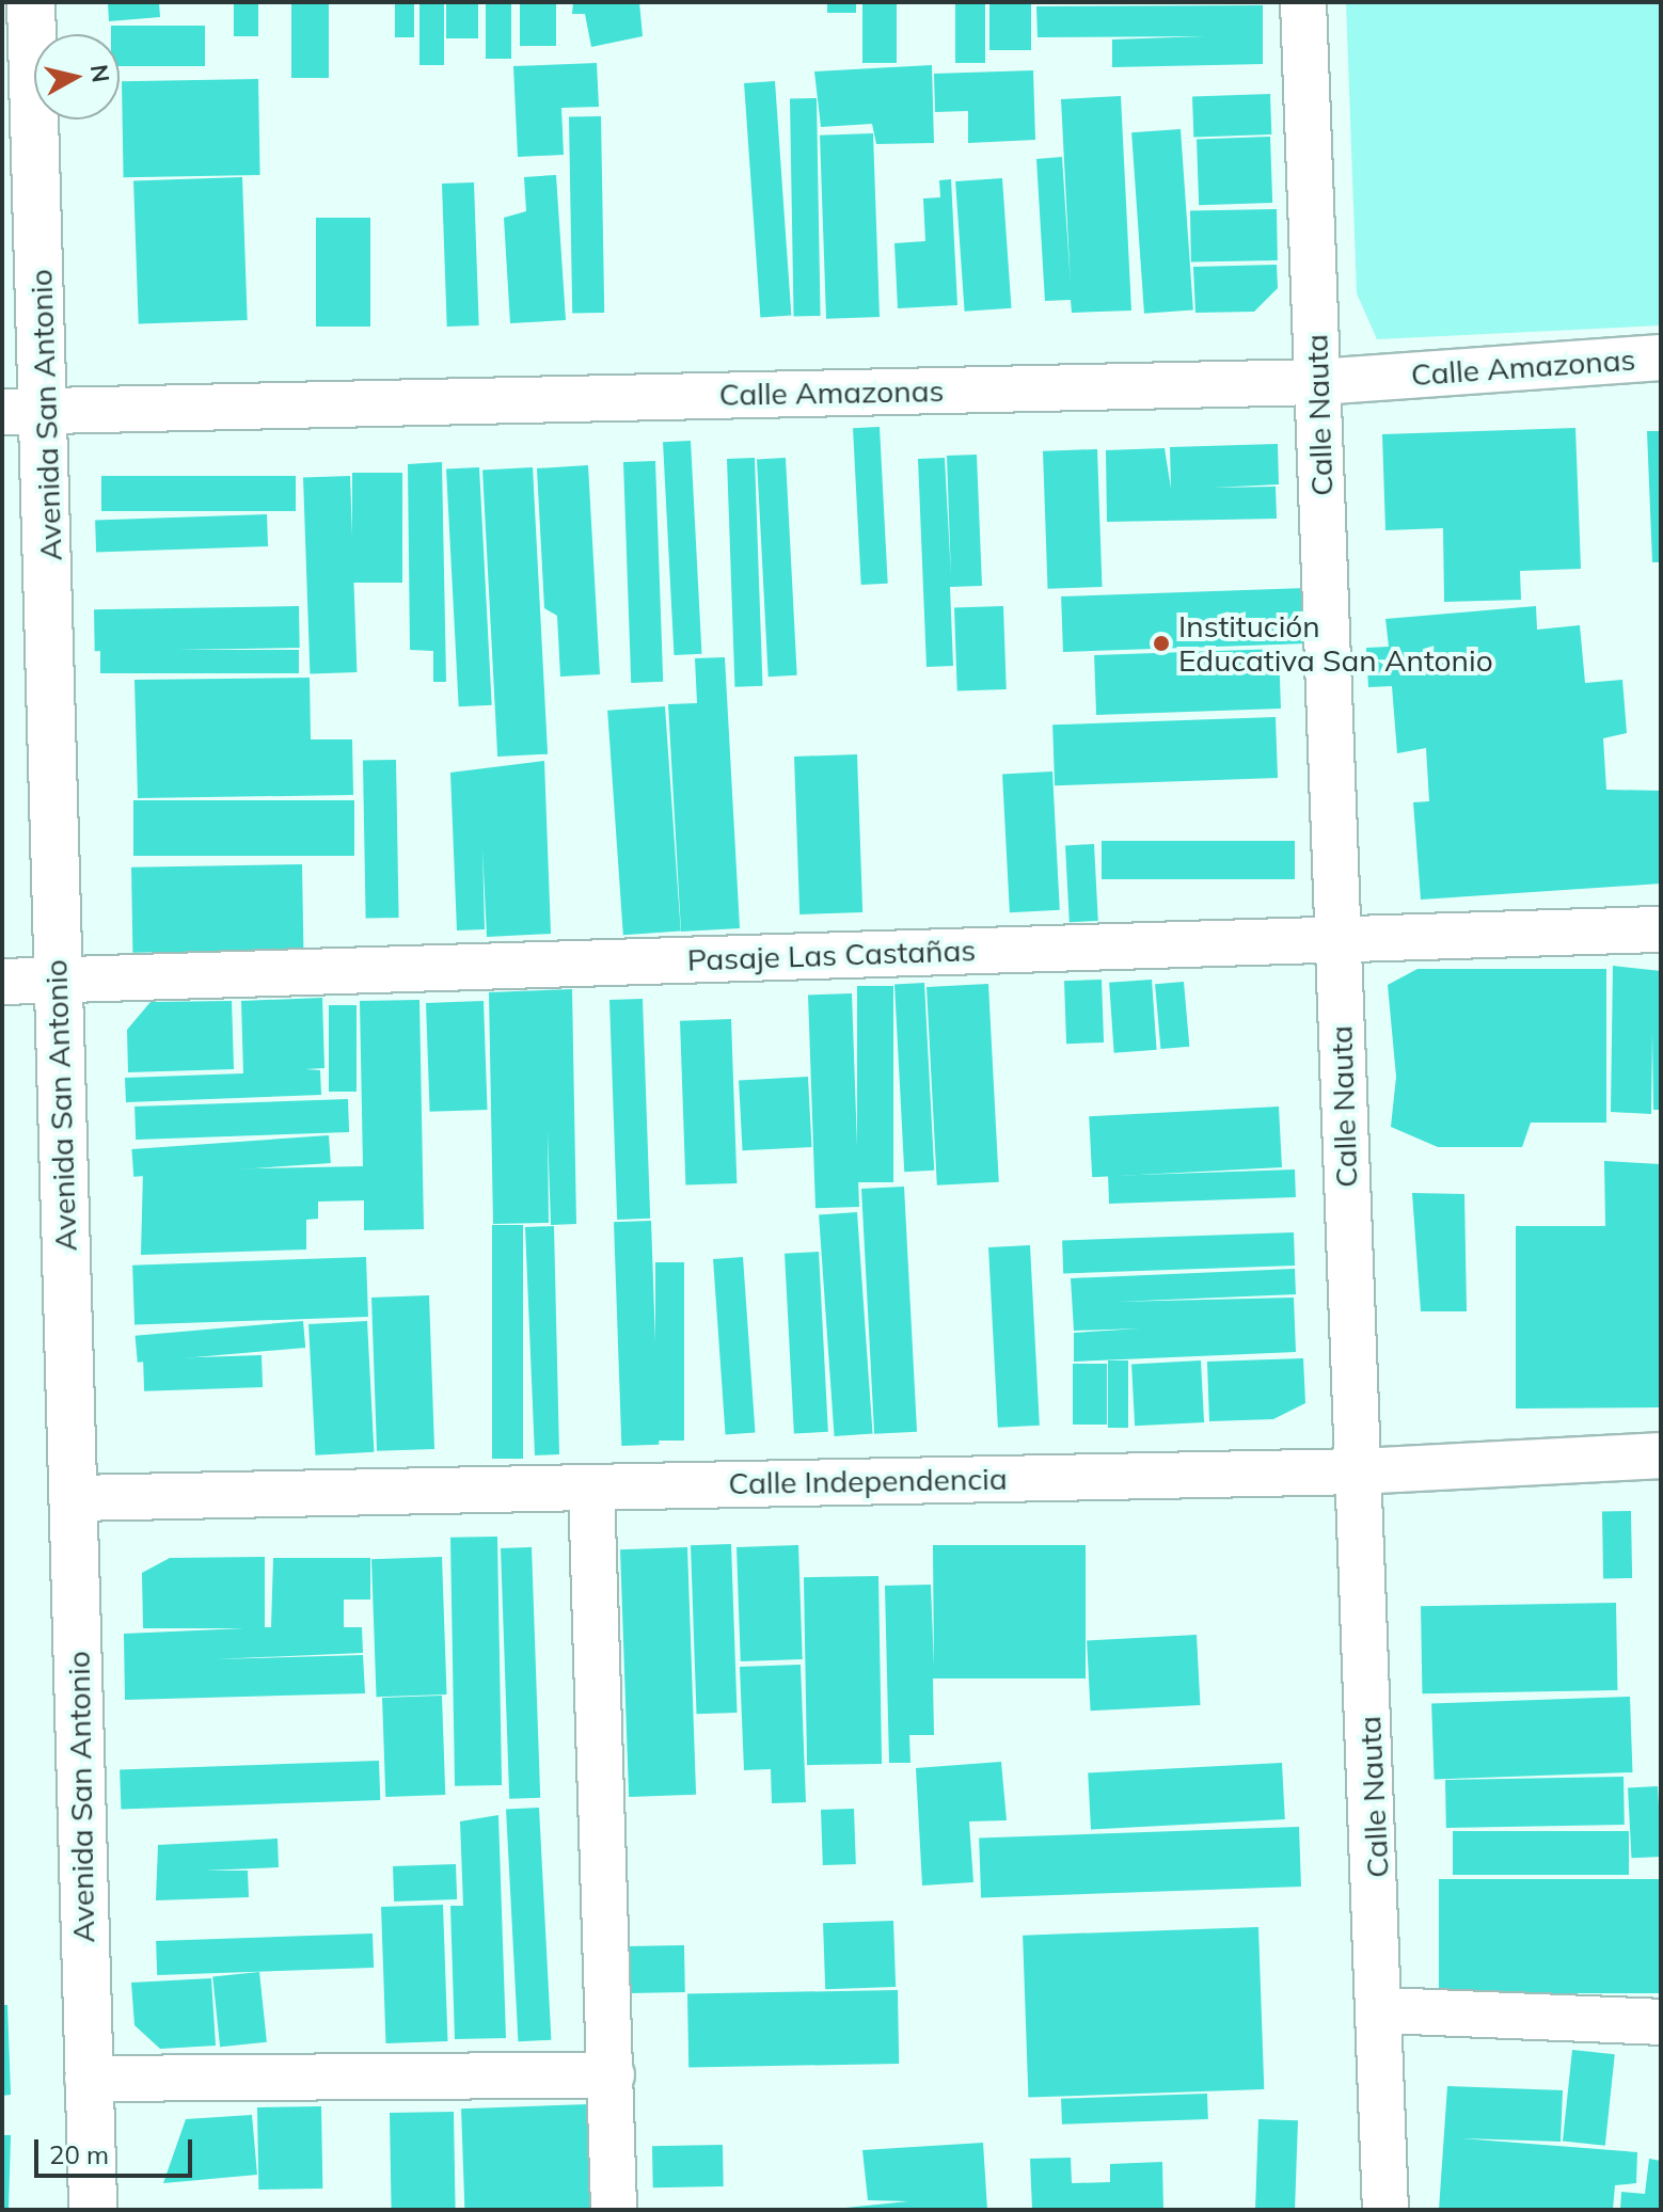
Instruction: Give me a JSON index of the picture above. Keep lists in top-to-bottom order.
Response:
{
  "streets": {
    "main road": ["Avenida San Antonio"],
    "street": [
      "Calle Amazonas",
      "Calle Nauta",
      "Pasaje Las Castañas",
      "Calle Independencia"
    ]
  },
  "crossings": [
    ["Calle Amazonas", "Avenida San Antonio"],
    ["Calle Amazonas", "Calle Nauta"],
    ["Avenida San Antonio", "Pasaje Las Castañas"],
    ["Avenida San Antonio", "Calle Independencia"],
    ["Calle Nauta", "Pasaje Las Castañas"],
    ["Calle Nauta", "Calle Independencia"]
  ],
  "places": ["Institución Educativa San Antonio"],
  "scale_bar": "20 m",
  "north": "right"
}
